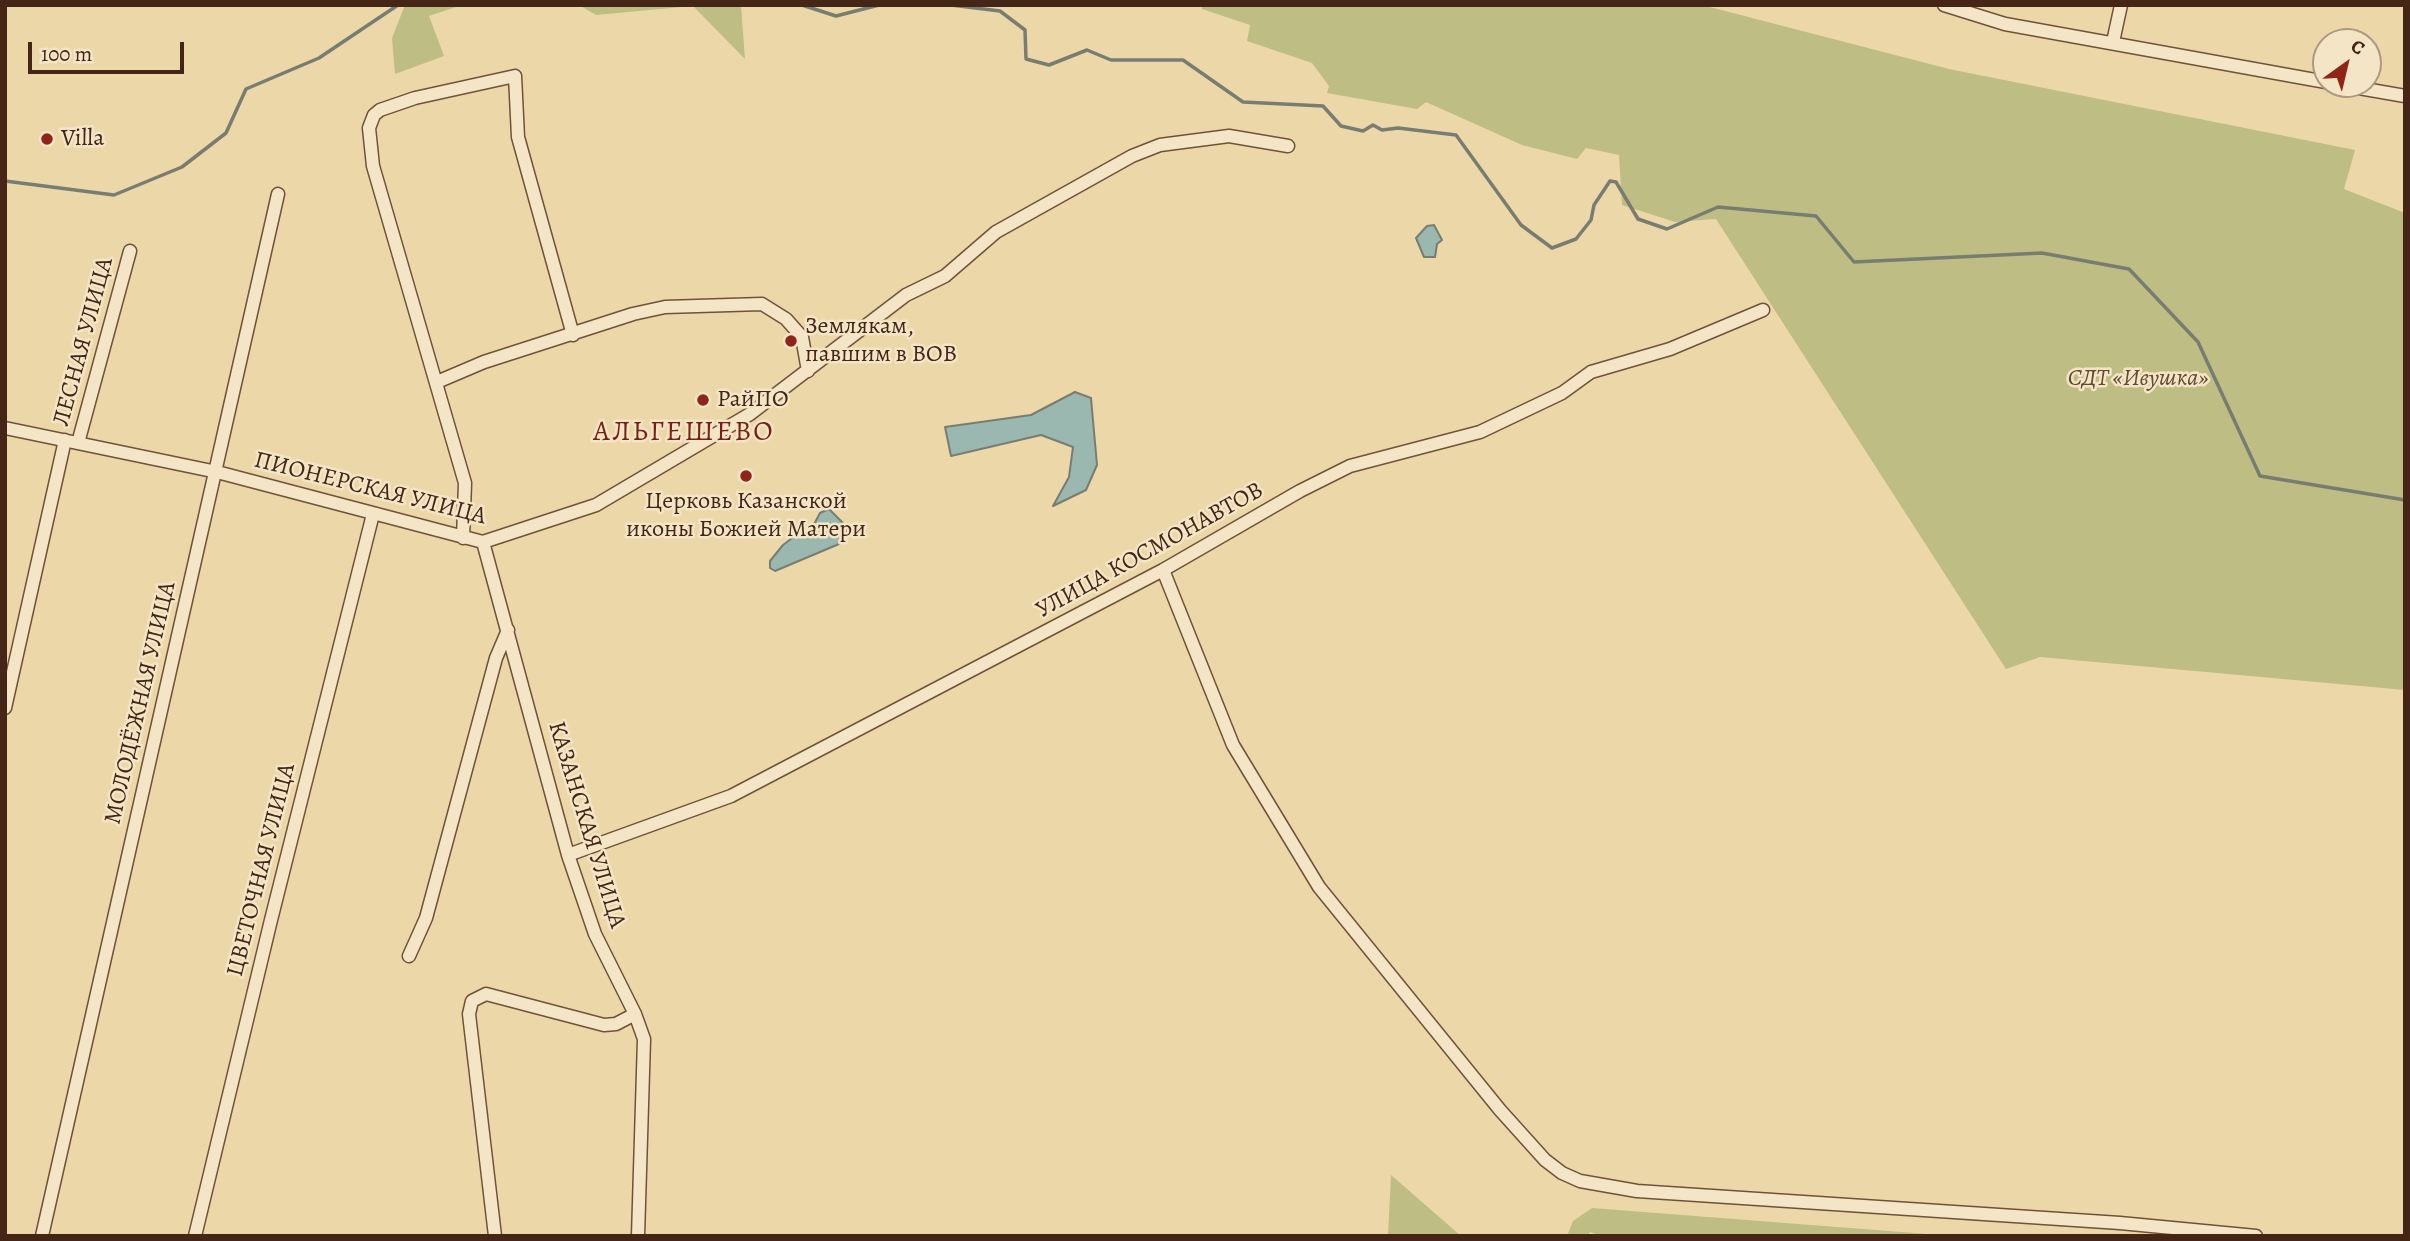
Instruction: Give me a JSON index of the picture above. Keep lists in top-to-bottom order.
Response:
{
  "streets": {
    "street": [
      "ЛЕСНАЯ УЛИЦА",
      "ПИОНЕРСКАЯ УЛИЦА",
      "УЛИЦА КОСМОНАВТОВ",
      "МОЛОДЁЖНАЯ УЛИЦА",
      "КАЗАНСКАЯ УЛИЦА",
      "ЦВЕТОЧНАЯ УЛИЦА"
    ]
  },
  "crossings": [
    ["ЛЕСНАЯ УЛИЦА", "ПИОНЕРСКАЯ УЛИЦА"],
    ["ПИОНЕРСКАЯ УЛИЦА", "МОЛОДЁЖНАЯ УЛИЦА"],
    ["ПИОНЕРСКАЯ УЛИЦА", "КАЗАНСКАЯ УЛИЦА"],
    ["ПИОНЕРСКАЯ УЛИЦА", "ЦВЕТОЧНАЯ УЛИЦА"],
    ["УЛИЦА КОСМОНАВТОВ", "КАЗАНСКАЯ УЛИЦА"]
  ],
  "districts": ["АЛЬГЕШЕВО"],
  "parks": ["СДТ «Ивушка»"],
  "places": [
    "Villa",
    "Землякам, павшим в ВОВ",
    "РайПО",
    "Церковь Казанской иконы Божией Матери"
  ],
  "scale_bar": "100 m",
  "north": "top right"
}
